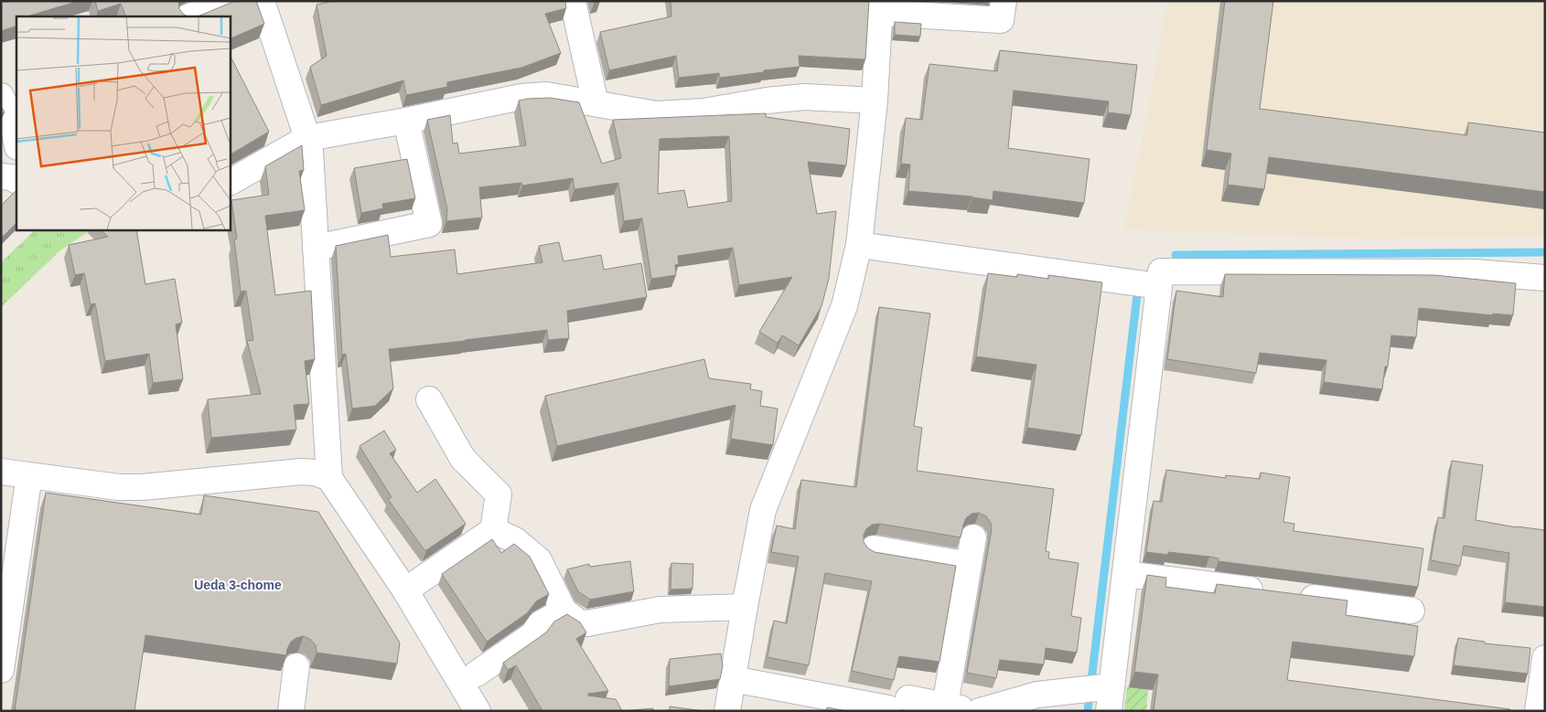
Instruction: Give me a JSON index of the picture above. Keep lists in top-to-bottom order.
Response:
{
  "districts": ["Ueda 3-chome"]
}
